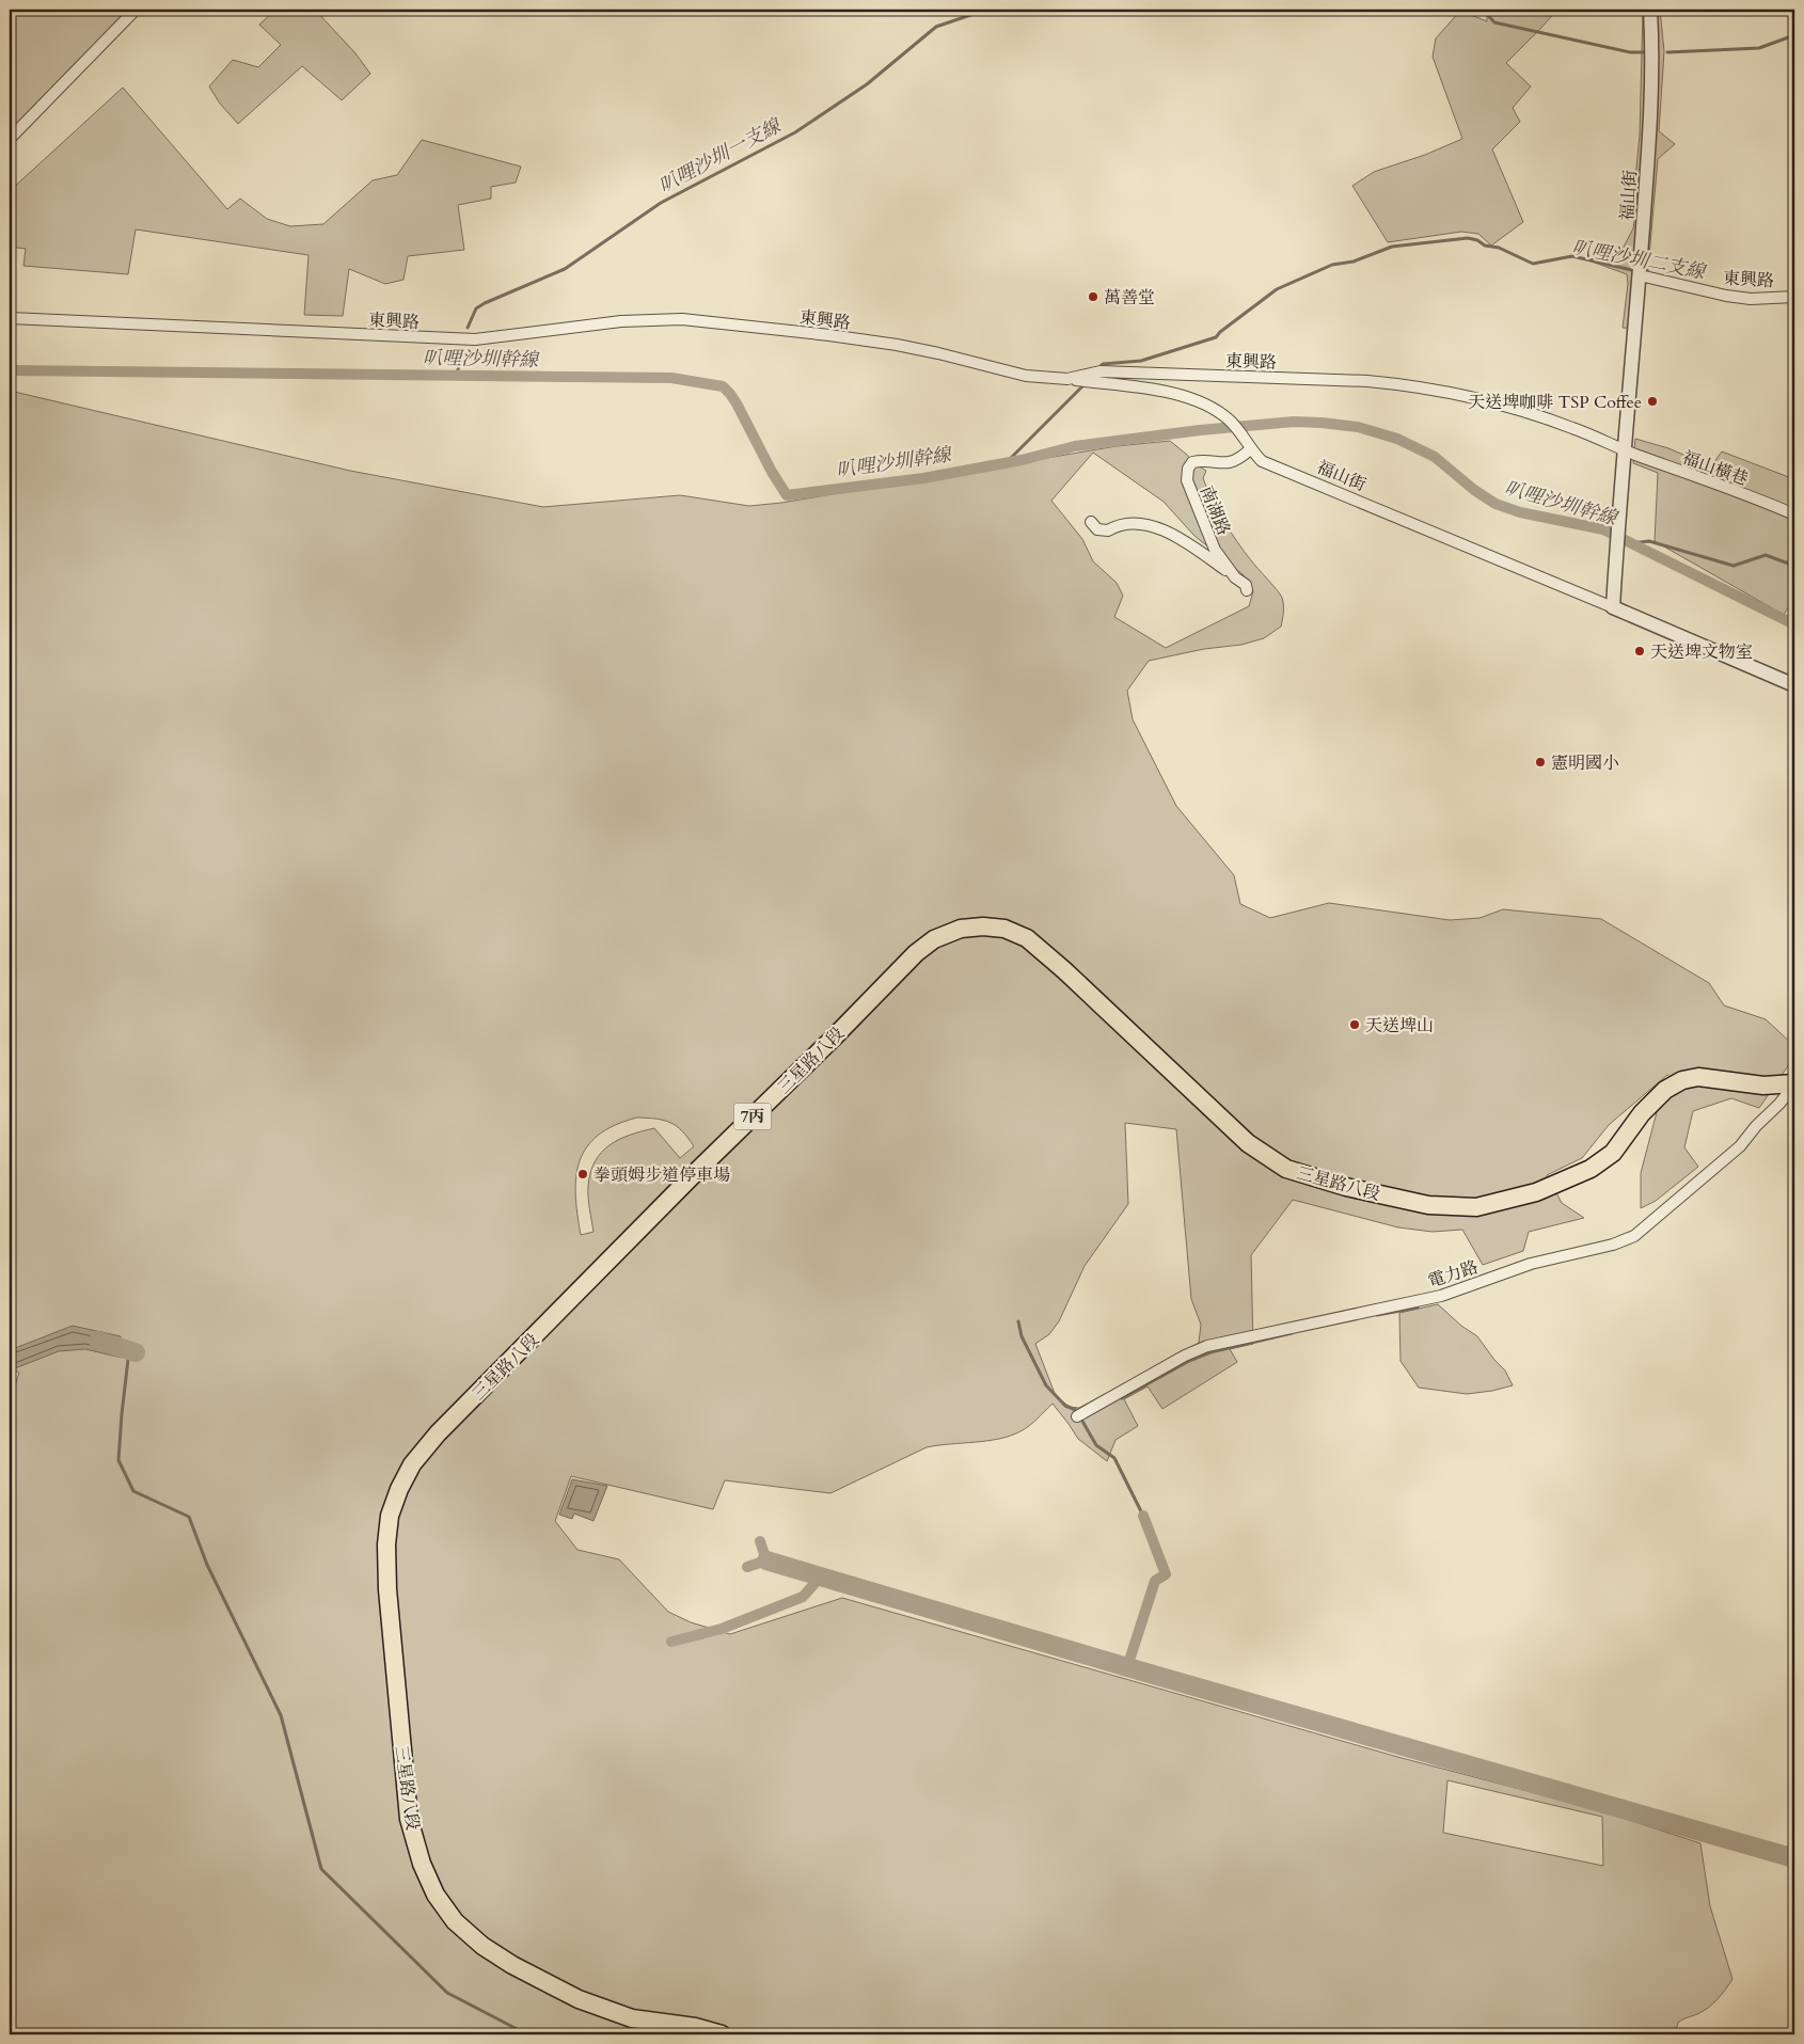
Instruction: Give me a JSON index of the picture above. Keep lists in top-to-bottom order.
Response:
{
  "streets": {
    "main road": ["三星路八段", "7丙"],
    "street": [
      "福山街",
      "東興路",
      "福山橫巷",
      "南湖路",
      "電力路"
    ]
  },
  "crossings": [
    ["福山街", "東興路"],
    ["福山街", "福山橫巷"],
    ["福山街", "南湖路"],
    ["東興路", "福山橫巷"],
    ["三星路八段", "電力路"]
  ],
  "water": ["叭哩沙圳一支線", "叭哩沙圳二支線", "叭哩沙圳幹線"],
  "places": [
    "萬善堂",
    "天送埤咖啡 TSP Coffee",
    "天送埤文物室",
    "憲明國小",
    "天送埤山",
    "拳頭姆步道停車場"
  ]
}
